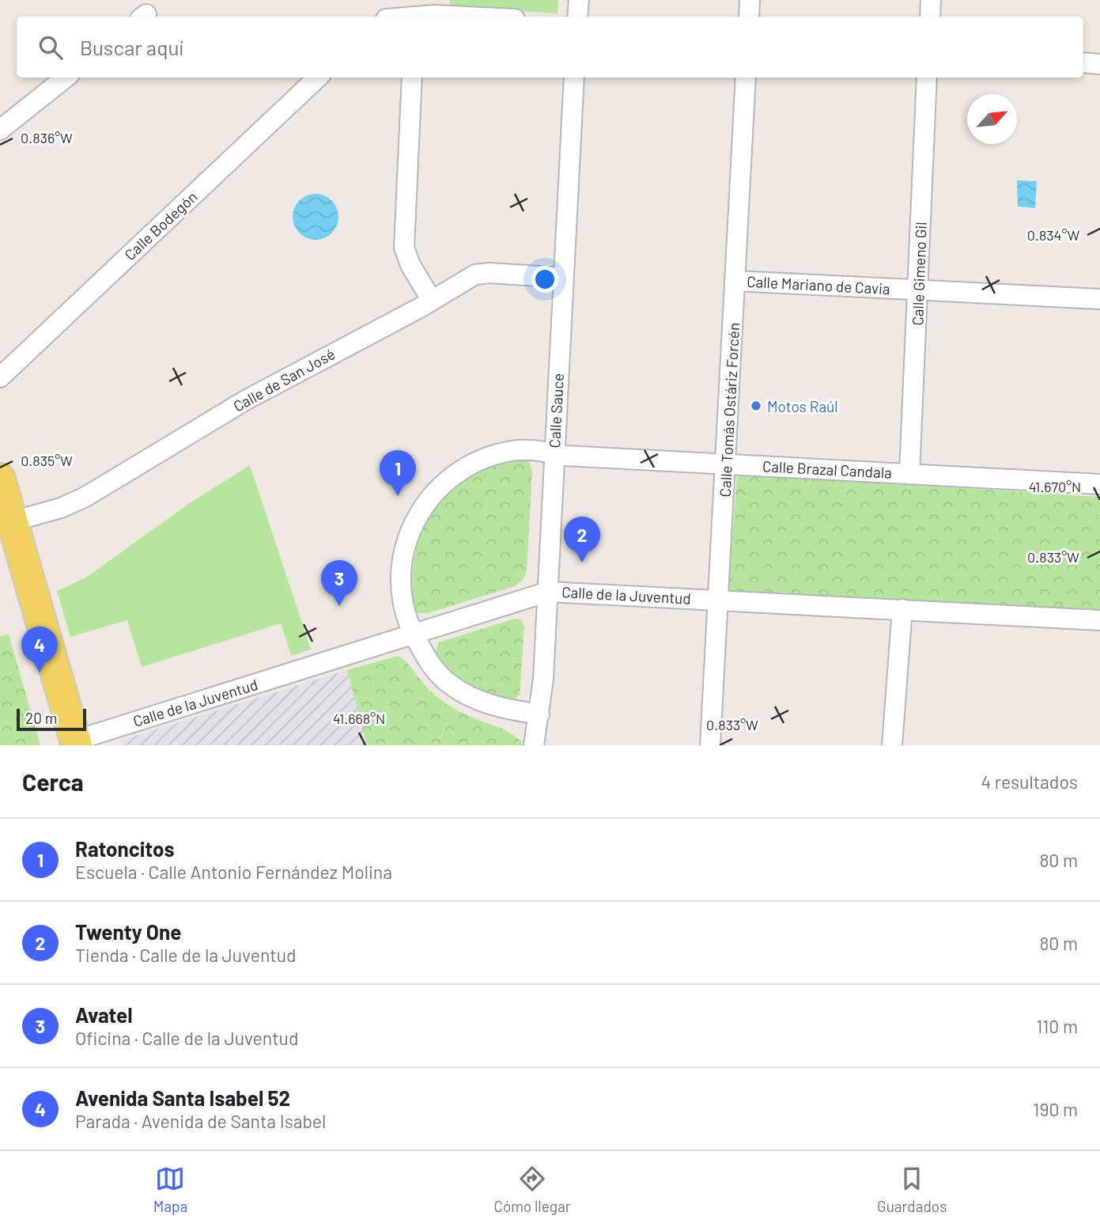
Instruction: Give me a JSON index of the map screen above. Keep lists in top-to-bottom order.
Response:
{
  "streets": {
    "street": [
      "Calle Bodegón",
      "Calle Gimeno Gil",
      "Calle Mariano de Cavia",
      "Calle de San José",
      "Calle Tomás Ostáriz Forcén",
      "Calle Sauce",
      "Calle Brazal Candala",
      "Calle de la Juventud"
    ]
  },
  "crossings": [
    ["Calle Gimeno Gil", "Calle Mariano de Cavia"],
    ["Calle Gimeno Gil", "Calle Brazal Candala"],
    ["Calle Mariano de Cavia", "Calle Tomás Ostáriz Forcén"],
    ["Calle de San José", "Calle Sauce"],
    ["Calle Tomás Ostáriz Forcén", "Calle Brazal Candala"],
    ["Calle Tomás Ostáriz Forcén", "Calle de la Juventud"],
    ["Calle Sauce", "Calle Brazal Candala"],
    ["Calle Sauce", "Calle de la Juventud"],
    ["Calle Brazal Candala", "Calle de la Juventud"]
  ],
  "places": ["Motos Raúl"],
  "scale_bar": "20 m",
  "north": "top right",
  "page": {
    "search": "Buscar aquí",
    "pins": [
      "1",
      "2",
      "3",
      "4"
    ],
    "scale": "20 m",
    "heading": ["Cerca", "4 resultados"],
    "list": [
      {
        "mark": "1",
        "name": "Ratoncitos",
        "note": "Escuela · Calle Antonio Fernández Molina",
        "value": "80 m"
      },
      {
        "mark": "2",
        "name": "Twenty One",
        "note": "Tienda · Calle de la Juventud",
        "value": "80 m"
      },
      {
        "mark": "3",
        "name": "Avatel",
        "note": "Oficina · Calle de la Juventud",
        "value": "110 m"
      },
      {
        "mark": "4",
        "name": "Avenida Santa Isabel 52",
        "note": "Parada · Avenida de Santa Isabel",
        "value": "190 m"
      }
    ],
    "nav": ["Mapa", "Cómo llegar", "Guardados"]
  },
  "coordinates": [
    "0.836°W",
    "0.834°W",
    "0.835°W",
    "41.670°N",
    "0.833°W",
    "41.668°N"
  ]
}
